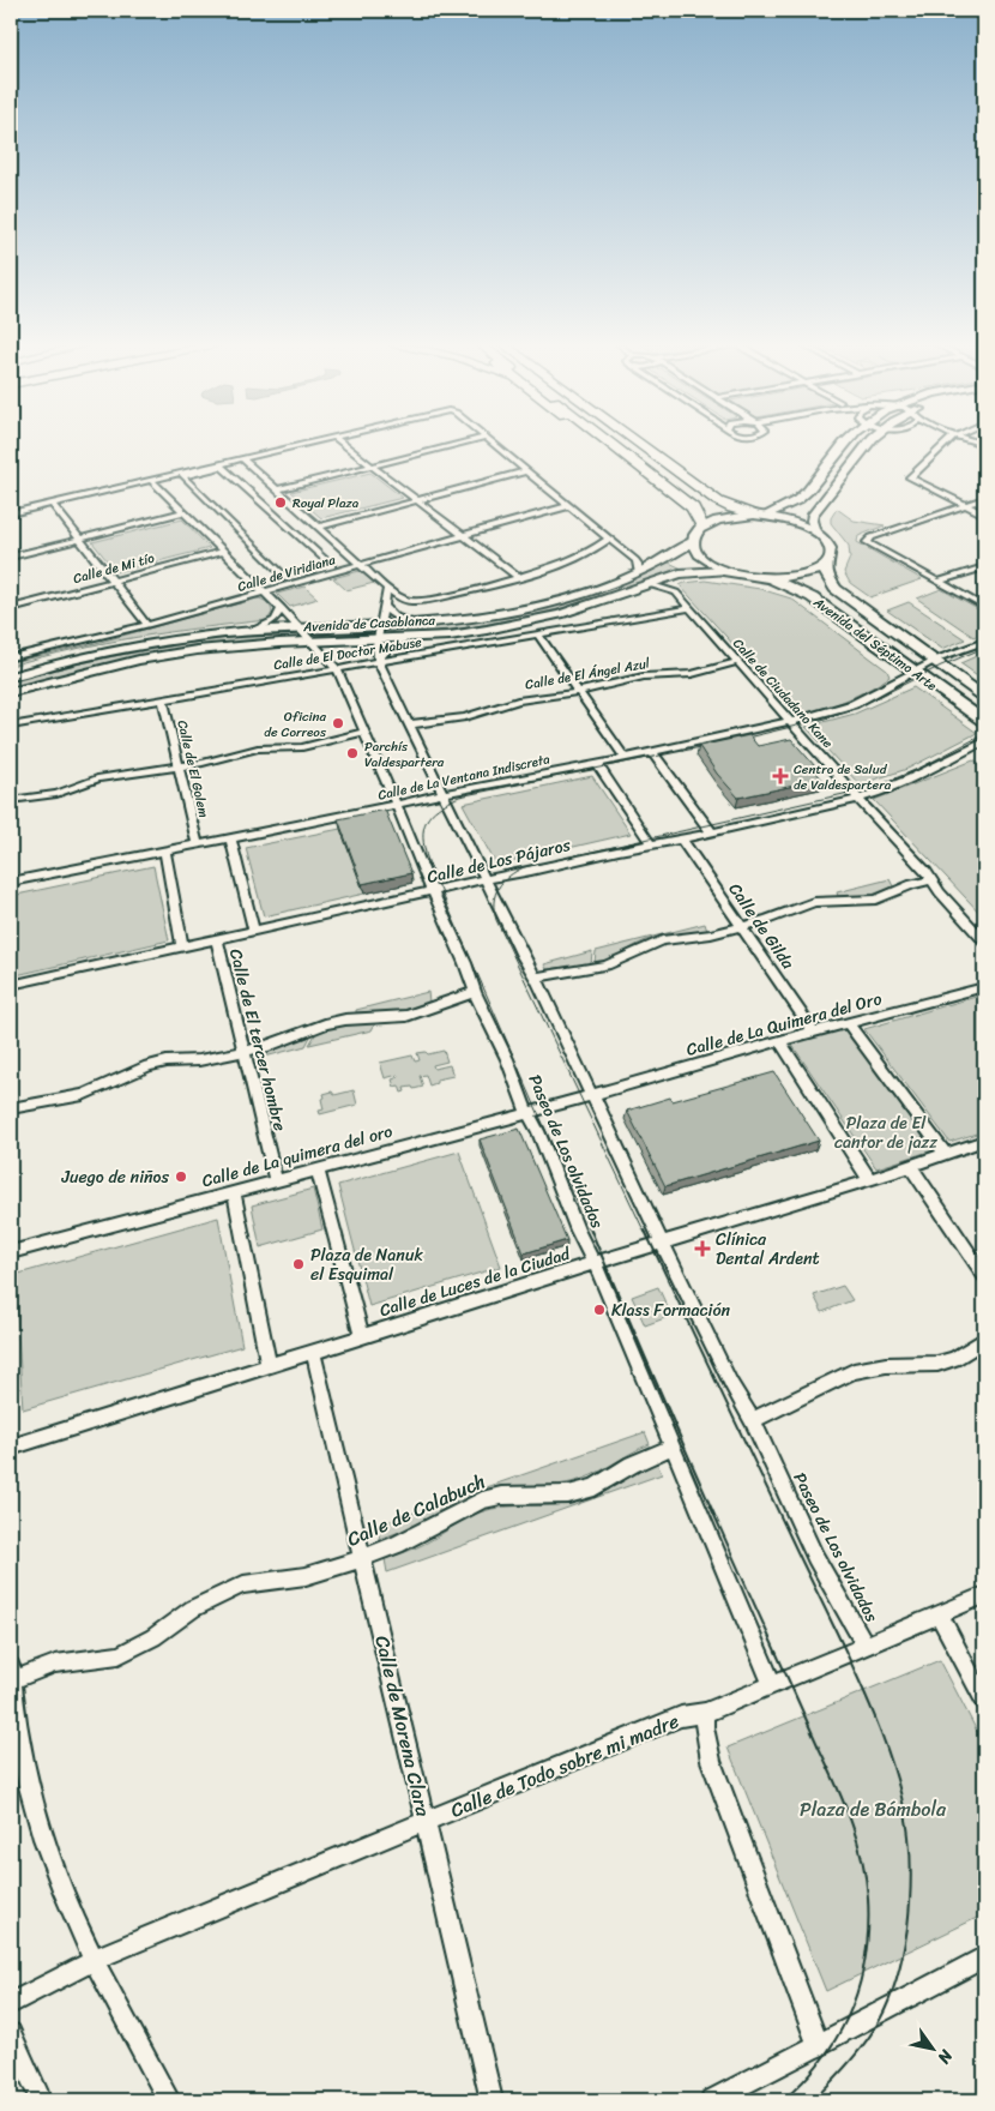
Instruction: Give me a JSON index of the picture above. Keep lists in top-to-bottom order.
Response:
{
  "streets": {
    "main road": ["Avenida de Casablanca", "Avenida del Séptimo Arte"],
    "street": [
      "Calle de Mi tío",
      "Calle de Viridiana",
      "Calle de El Doctor Mabuse",
      "Calle de El Ángel Azul",
      "Calle de Ciudadano Kane",
      "Calle de El Golem",
      "Calle de La Ventana Indiscreta",
      "Calle de Los Pájaros",
      "Calle de Gilda",
      "Calle de La Quimera del Oro",
      "Calle de El tercer hombre",
      "Paseo de Los olvidados",
      "Calle de La quimera del oro",
      "Calle de Luces de la Ciudad",
      "Calle de Calabuch",
      "Calle de Morena Clara",
      "Calle de Todo sobre mi madre"
    ]
  },
  "crossings": [
    ["Calle de Mi tío", "Paseo de Los olvidados"],
    ["Calle de Viridiana", "Paseo de Los olvidados"],
    ["Avenida de Casablanca", "Calle de Ciudadano Kane"],
    ["Avenida de Casablanca", "Paseo de Los olvidados"],
    ["Avenida del Séptimo Arte", "Calle de La Ventana Indiscreta"],
    ["Calle de El Doctor Mabuse", "Calle de Ciudadano Kane"],
    ["Calle de El Doctor Mabuse", "Calle de El Golem"],
    ["Calle de El Doctor Mabuse", "Paseo de Los olvidados"],
    ["Calle de El Ángel Azul", "Calle de Ciudadano Kane"],
    ["Calle de El Ángel Azul", "Paseo de Los olvidados"],
    ["Calle de Ciudadano Kane", "Calle de La Ventana Indiscreta"],
    ["Calle de Ciudadano Kane", "Calle de Los Pájaros"],
    ["Calle de El Golem", "Calle de La Ventana Indiscreta"],
    ["Calle de La Ventana Indiscreta", "Paseo de Los olvidados"],
    ["Calle de Los Pájaros", "Calle de Gilda"],
    ["Calle de Los Pájaros", "Calle de El tercer hombre"],
    ["Calle de Los Pájaros", "Paseo de Los olvidados"],
    ["Calle de Gilda", "Calle de La Quimera del Oro"],
    ["Calle de La Quimera del Oro", "Paseo de Los olvidados"],
    ["Calle de La Quimera del Oro", "Calle de La quimera del oro"],
    ["Calle de El tercer hombre", "Calle de La quimera del oro"],
    ["Paseo de Los olvidados", "Calle de La quimera del oro"],
    ["Paseo de Los olvidados", "Calle de Luces de la Ciudad"],
    ["Paseo de Los olvidados", "Calle de Calabuch"],
    ["Paseo de Los olvidados", "Calle de Todo sobre mi madre"],
    ["Calle de Luces de la Ciudad", "Calle de Morena Clara"],
    ["Calle de Calabuch", "Calle de Morena Clara"],
    ["Calle de Morena Clara", "Calle de Todo sobre mi madre"]
  ],
  "parks": ["Plaza de El cantor de jazz", "Plaza de Bámbola"],
  "places": {
    "other": [
      "Royal Plaza",
      "Oficina de Correos",
      "Parchís Valdespartera",
      "Juego de niños",
      "Plaza de Nanuk el Esquimal",
      "Klass Formación"
    ],
    "health": ["Centro de Salud de Valdespartera", "Clínica Dental Ardent"]
  },
  "north": "bottom right"
}
